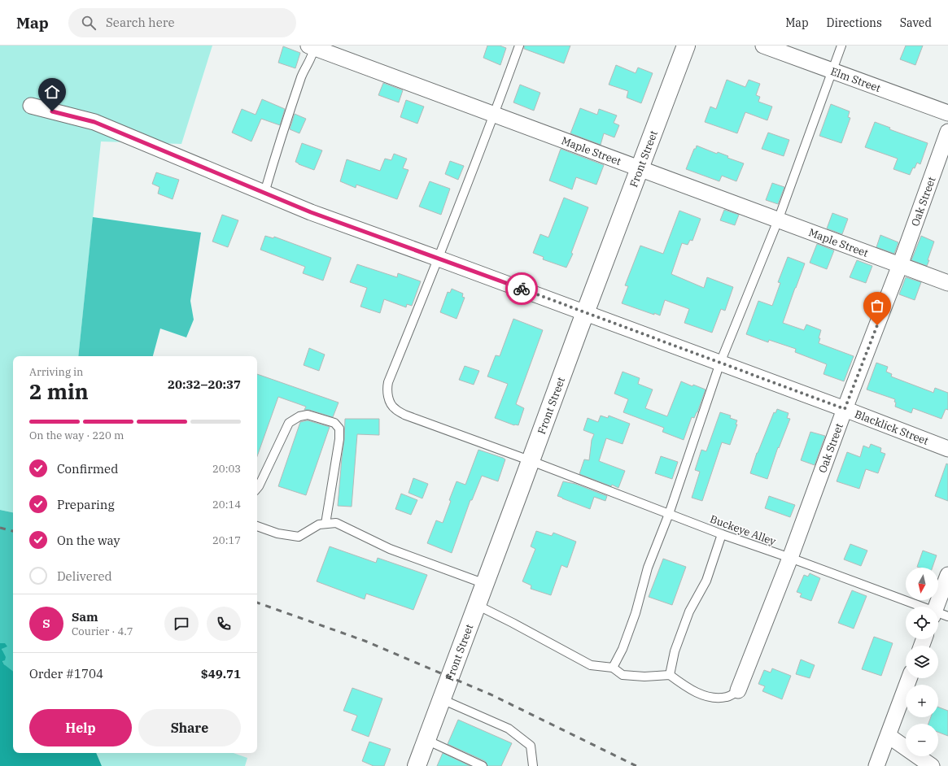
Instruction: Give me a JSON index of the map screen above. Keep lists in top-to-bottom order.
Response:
{
  "streets": {
    "street": [
      "Elm Street",
      "Maple Street",
      "Front Street",
      "Oak Street",
      "Blacklick Street"
    ],
    "lane": ["Buckeye Alley"]
  },
  "crossings": [
    ["Maple Street", "Front Street"],
    ["Maple Street", "Oak Street"],
    ["Maple Street", "Buckeye Alley"],
    ["Front Street", "Blacklick Street"],
    ["Front Street", "Buckeye Alley"],
    ["Oak Street", "Blacklick Street"],
    ["Oak Street", "Buckeye Alley"],
    ["Blacklick Street", "Buckeye Alley"]
  ],
  "north": "bottom",
  "page": {
    "header": "Map",
    "search": "Search here",
    "nav": ["Map", "Directions", "Saved"],
    "heading": ["2 min", "Arriving in", "20:32–20:37"],
    "panel": [
      "Sam",
      "Courier · 4.7",
      "Order #1704",
      "$49.71"
    ],
    "bar": "On the way · 220 m",
    "list": [
      ["Confirmed", "20:03"],
      ["Preparing", "20:14"],
      ["On the way", "20:17"],
      "Delivered"
    ],
    "map_buttons": ["+", "−"],
    "round": "S",
    "buttons": ["Help", "Share"]
  }
}
